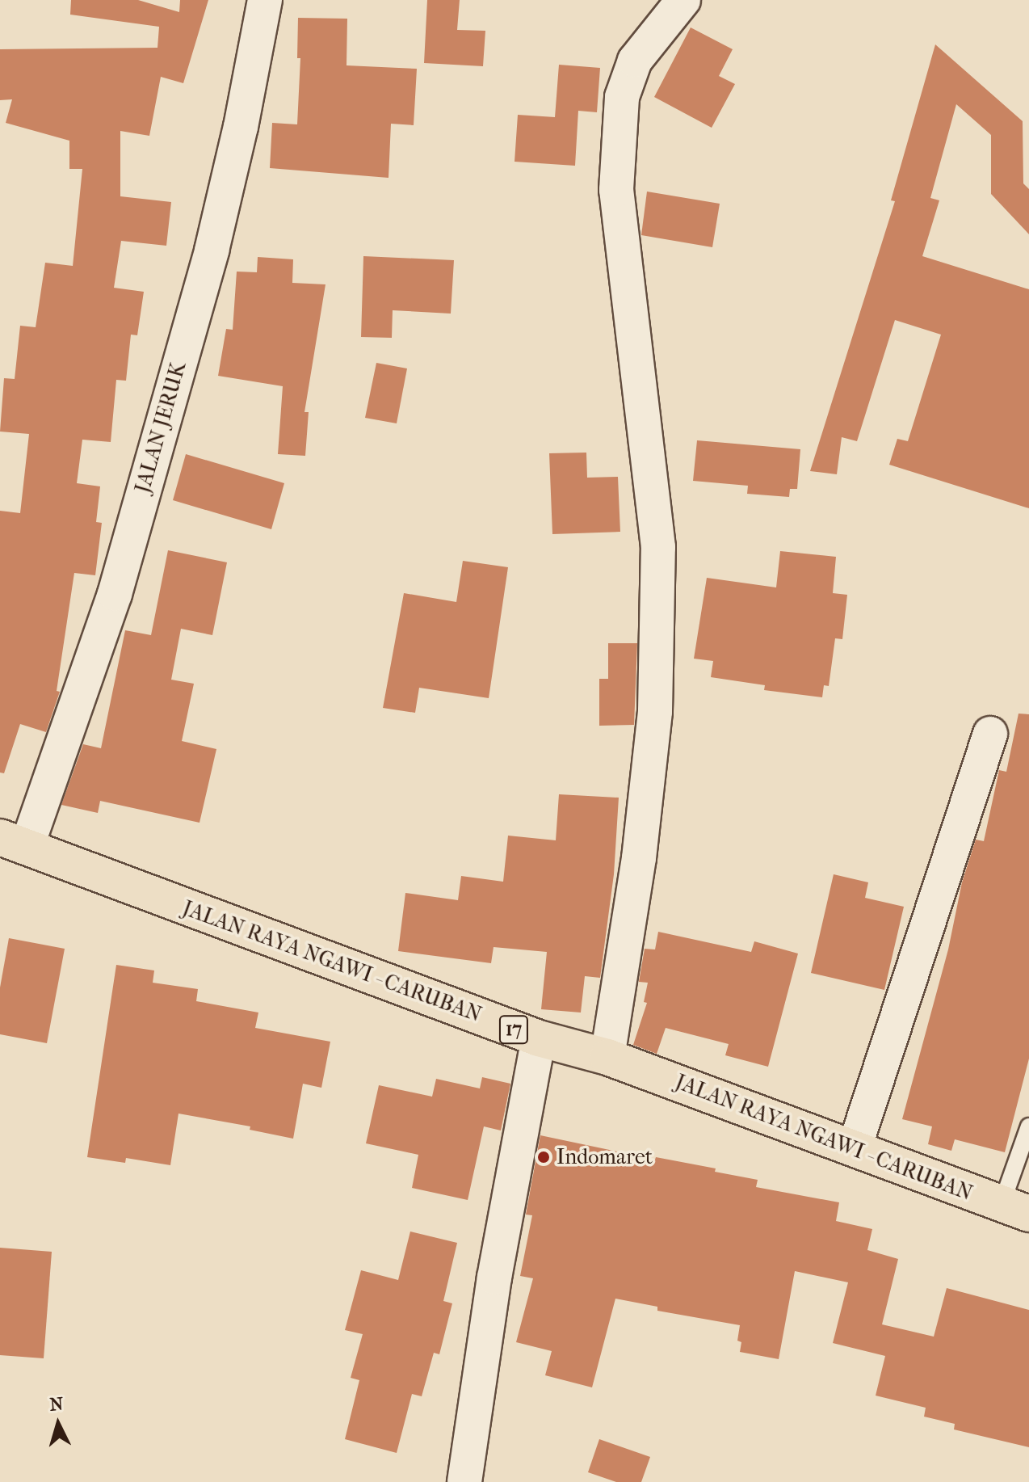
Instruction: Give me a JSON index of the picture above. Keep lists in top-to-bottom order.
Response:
{
  "streets": {
    "highway": ["JALAN RAYA NGAWI - CARUBAN", "17"],
    "street": ["JALAN JERUK"]
  },
  "crossings": [
    ["JALAN JERUK", "JALAN RAYA NGAWI - CARUBAN"]
  ],
  "places": ["Indomaret"],
  "north": "top"
}
